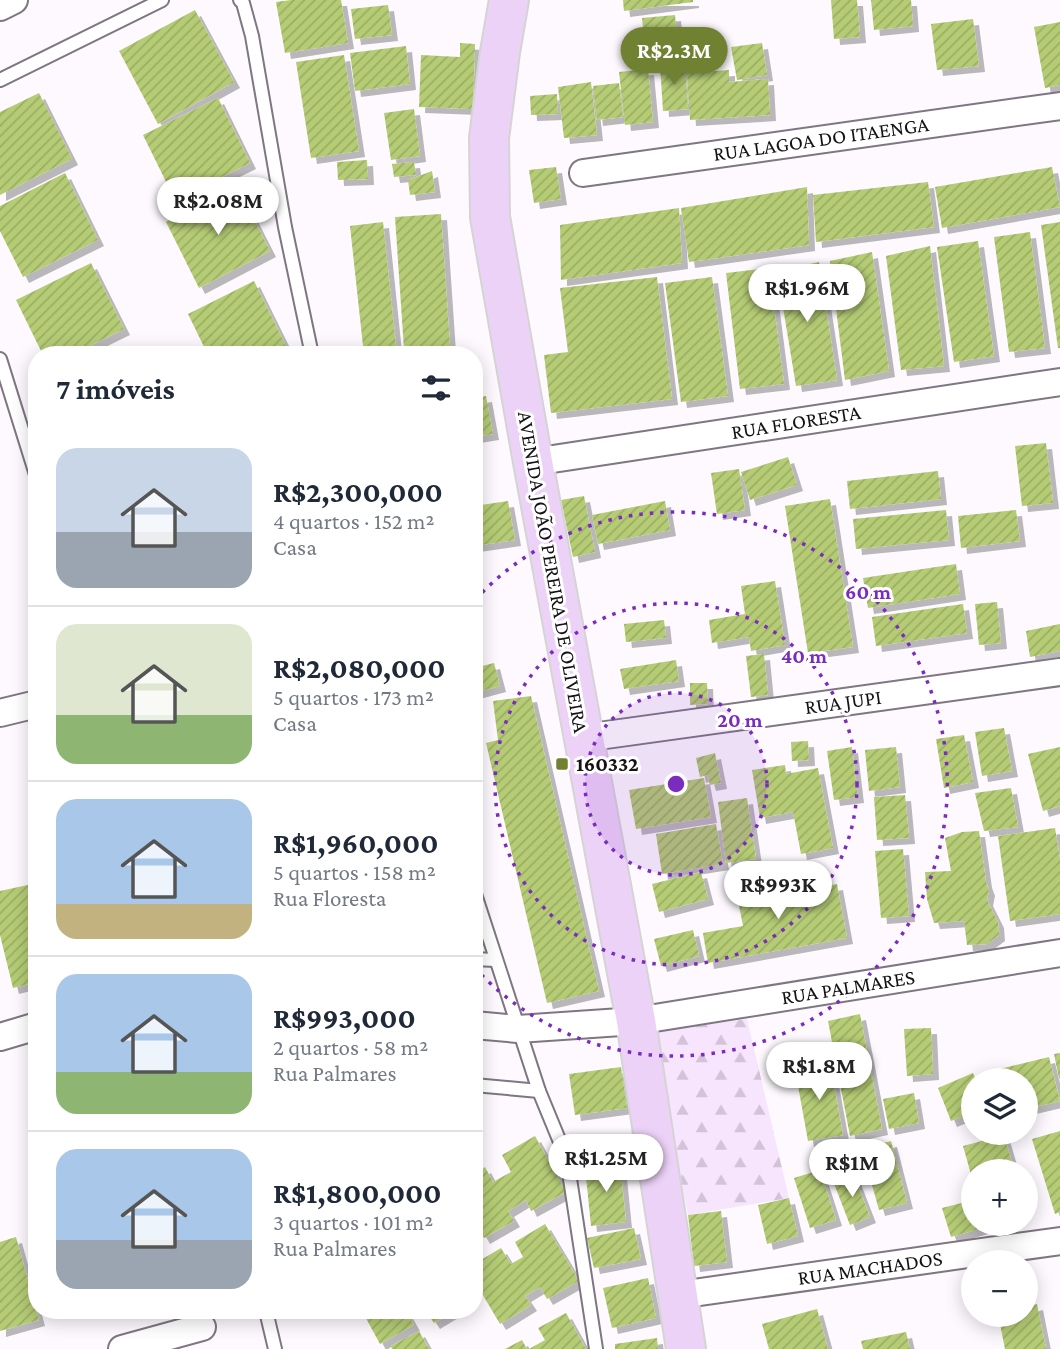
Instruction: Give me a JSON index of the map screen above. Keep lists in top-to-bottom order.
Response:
{
  "streets": {
    "main road": ["AVENIDA JOÃO PEREIRA DE OLIVEIRA"],
    "street": [
      "RUA LAGOA DO ITAENGA",
      "RUA FLORESTA",
      "RUA JUPI",
      "RUA PALMARES",
      "RUA MACHADOS"
    ]
  },
  "crossings": [
    ["RUA FLORESTA", "AVENIDA JOÃO PEREIRA DE OLIVEIRA"],
    ["AVENIDA JOÃO PEREIRA DE OLIVEIRA", "RUA JUPI"],
    ["AVENIDA JOÃO PEREIRA DE OLIVEIRA", "RUA PALMARES"],
    ["AVENIDA JOÃO PEREIRA DE OLIVEIRA", "RUA MACHADOS"]
  ],
  "places": {
    "transit": ["160332"]
  },
  "page": {
    "price": [
      "R$2.3M",
      "R$2.08M",
      "R$1.96M",
      "R$993K",
      "R$1.8M",
      "R$1.25M",
      "R$1M"
    ],
    "heading": "7 imóveis",
    "list": [
      {
        "name": "R$2,300,000",
        "note": "4 quartos · 152 m² · Casa"
      },
      {
        "name": "R$2,080,000",
        "note": "5 quartos · 173 m² · Casa"
      },
      {
        "name": "R$1,960,000",
        "note": "5 quartos · 158 m² · Rua Floresta"
      },
      {
        "name": "R$993,000",
        "note": "2 quartos · 58 m² · Rua Palmares"
      },
      {
        "name": "R$1,800,000",
        "note": "3 quartos · 101 m² · Rua Palmares"
      }
    ],
    "map_buttons": ["+", "−"]
  },
  "rings": ["60 m", "40 m", "20 m"]
}
